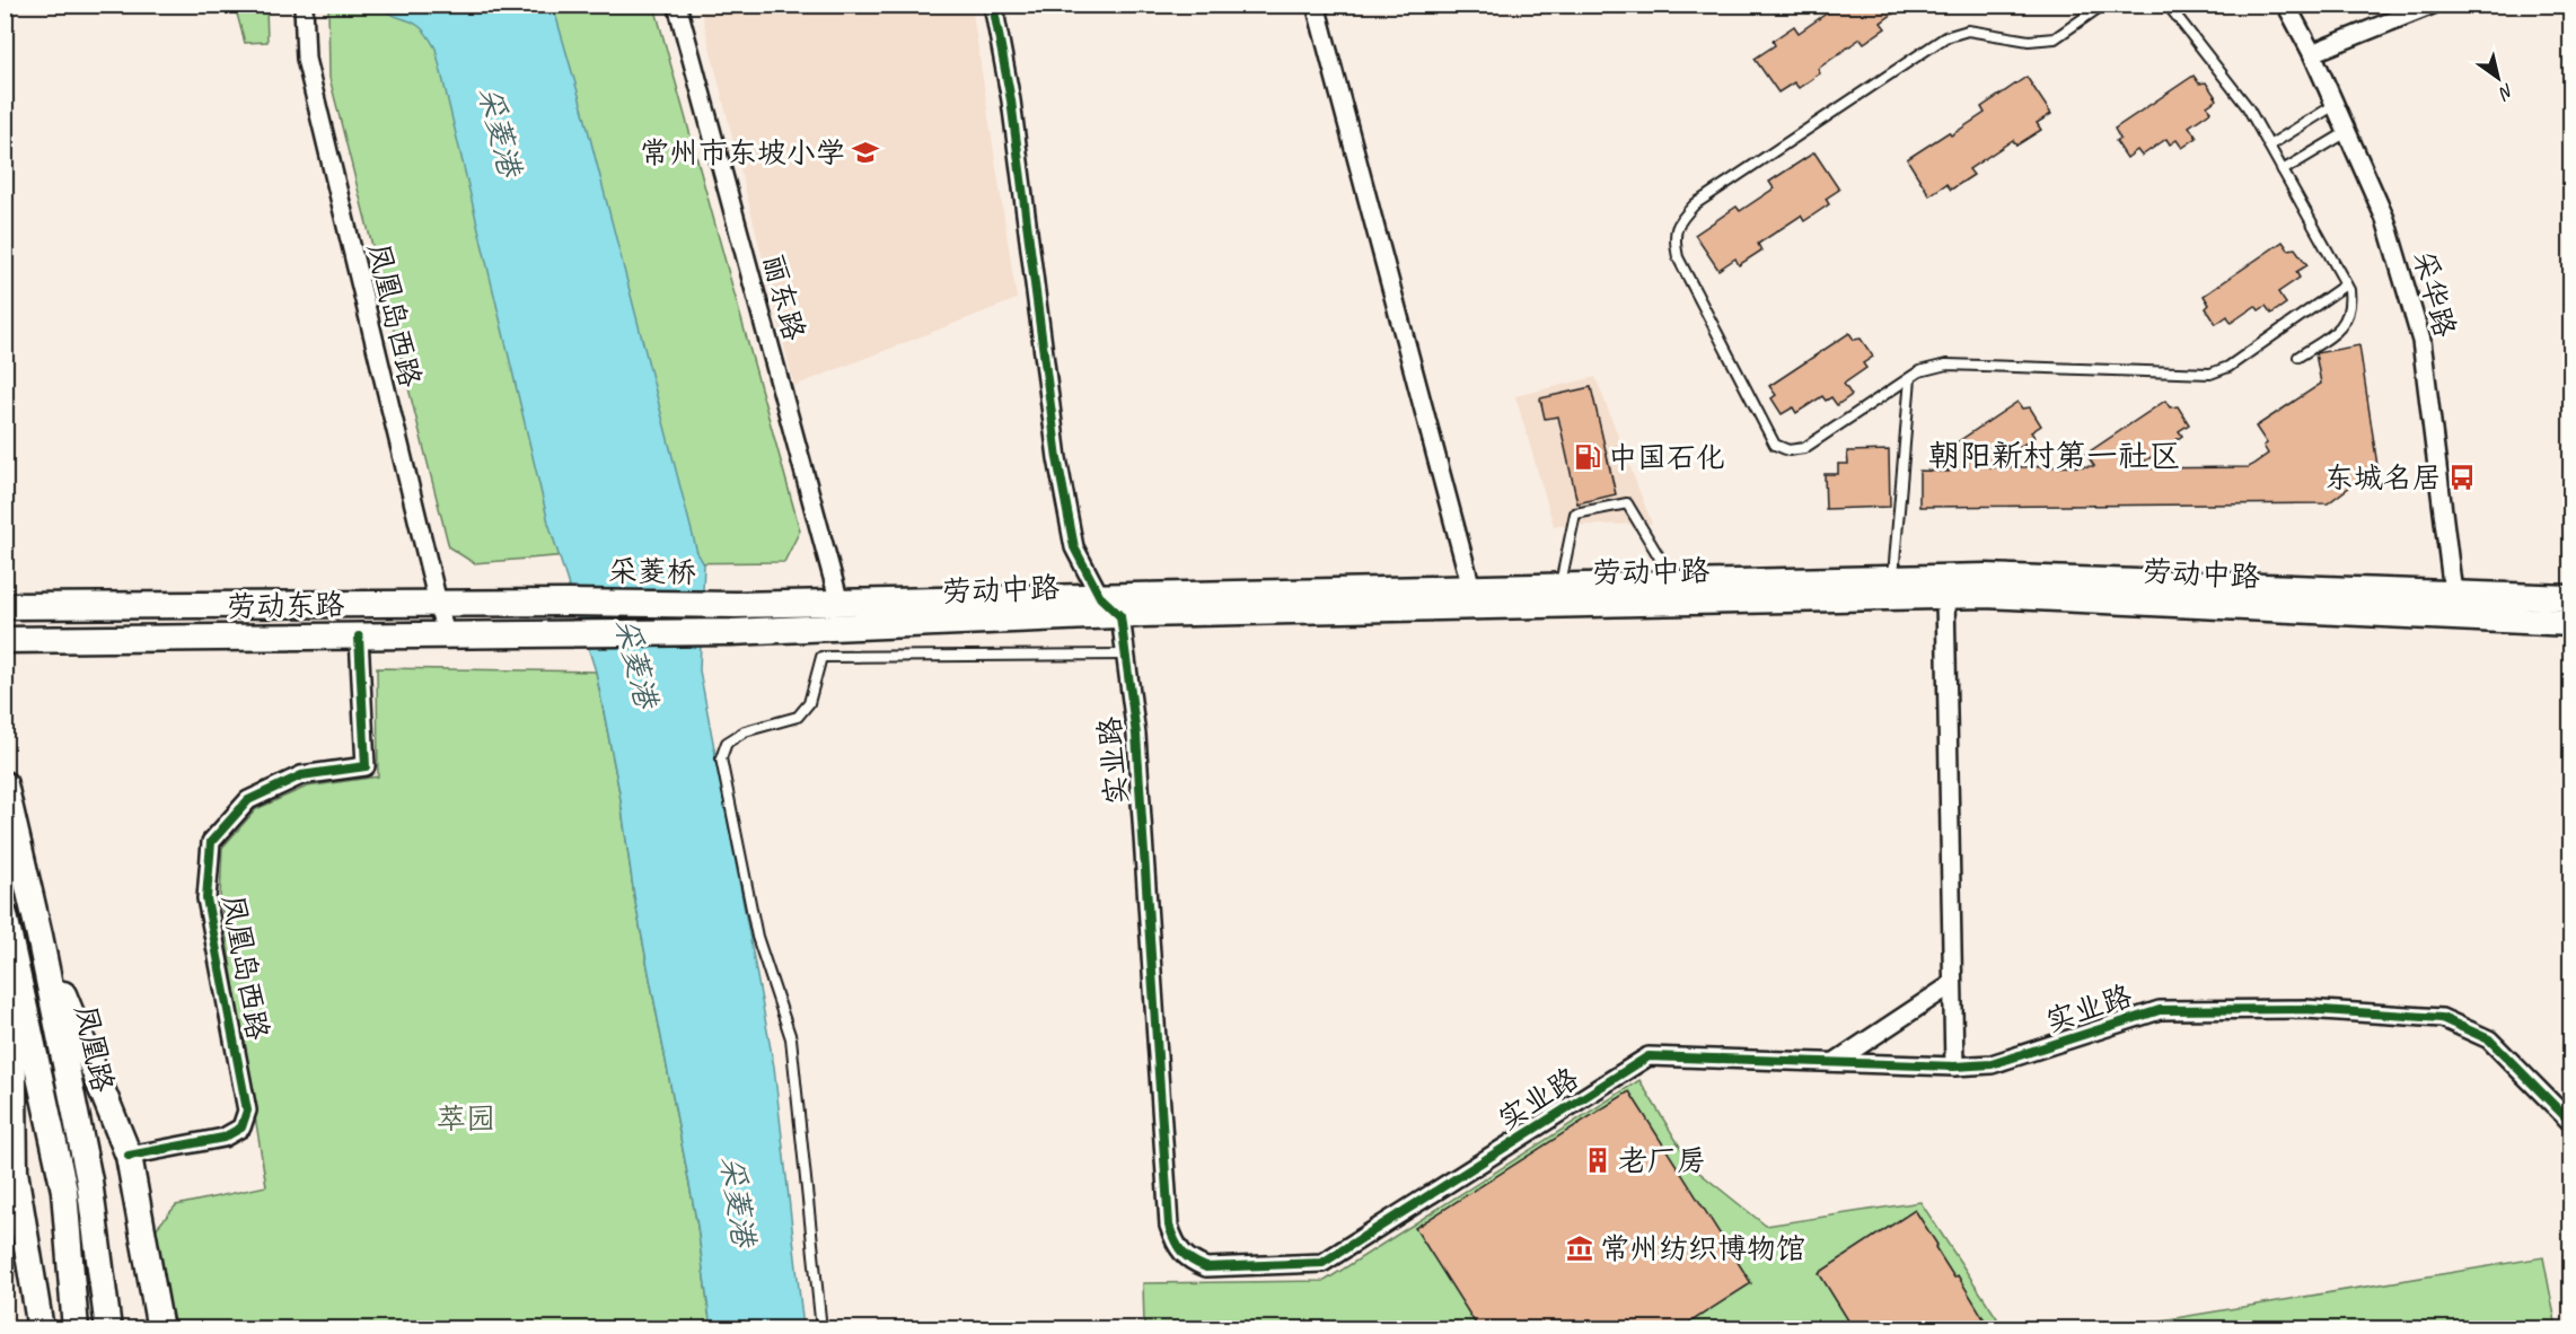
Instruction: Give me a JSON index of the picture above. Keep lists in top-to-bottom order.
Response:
{
  "streets": {
    "main road": [
      "采菱桥",
      "劳动中路",
      "劳动东路",
      "凤凰路"
    ],
    "street": [
      "采华路",
      "丽东路",
      "凤凰岛西路",
      "实业路"
    ]
  },
  "crossings": [
    ["采华路", "劳动中路"],
    ["丽东路", "劳动中路"],
    ["凤凰岛西路", "劳动东路"],
    ["采菱桥", "劳动中路"],
    ["采菱桥", "劳动东路"],
    ["劳动中路", "劳动东路"],
    ["劳动中路", "实业路"]
  ],
  "districts": ["朝阳新村第一社区"],
  "water": ["采菱港"],
  "parks": ["萃园"],
  "places": {
    "school or university": ["常州市东坡小学"],
    "fuel station": ["中国石化"],
    "bus stop": ["东城名居"],
    "building": ["老厂房"],
    "museum": ["常州纺织博物馆"]
  },
  "north": "bottom right"
}
